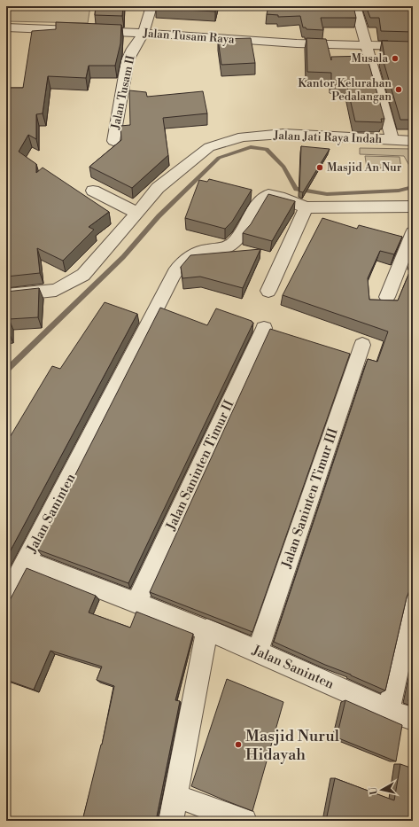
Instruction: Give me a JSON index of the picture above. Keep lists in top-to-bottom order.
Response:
{
  "streets": {
    "street": [
      "Jalan Tusam Raya",
      "Jalan Tusam II",
      "Jalan Jati Raya Indah",
      "Jalan Saninten Timur II",
      "Jalan Saninten Timur III",
      "Jalan Saninten"
    ]
  },
  "crossings": [
    ["Jalan Tusam Raya", "Jalan Tusam II"],
    ["Jalan Saninten Timur II", "Jalan Saninten"],
    ["Jalan Saninten Timur III", "Jalan Saninten"]
  ],
  "places": [
    "Musala",
    "Kantor Kelurahan Pedalangan",
    "Masjid An Nur",
    "Masjid Nurul Hidayah"
  ],
  "north": "left"
}
